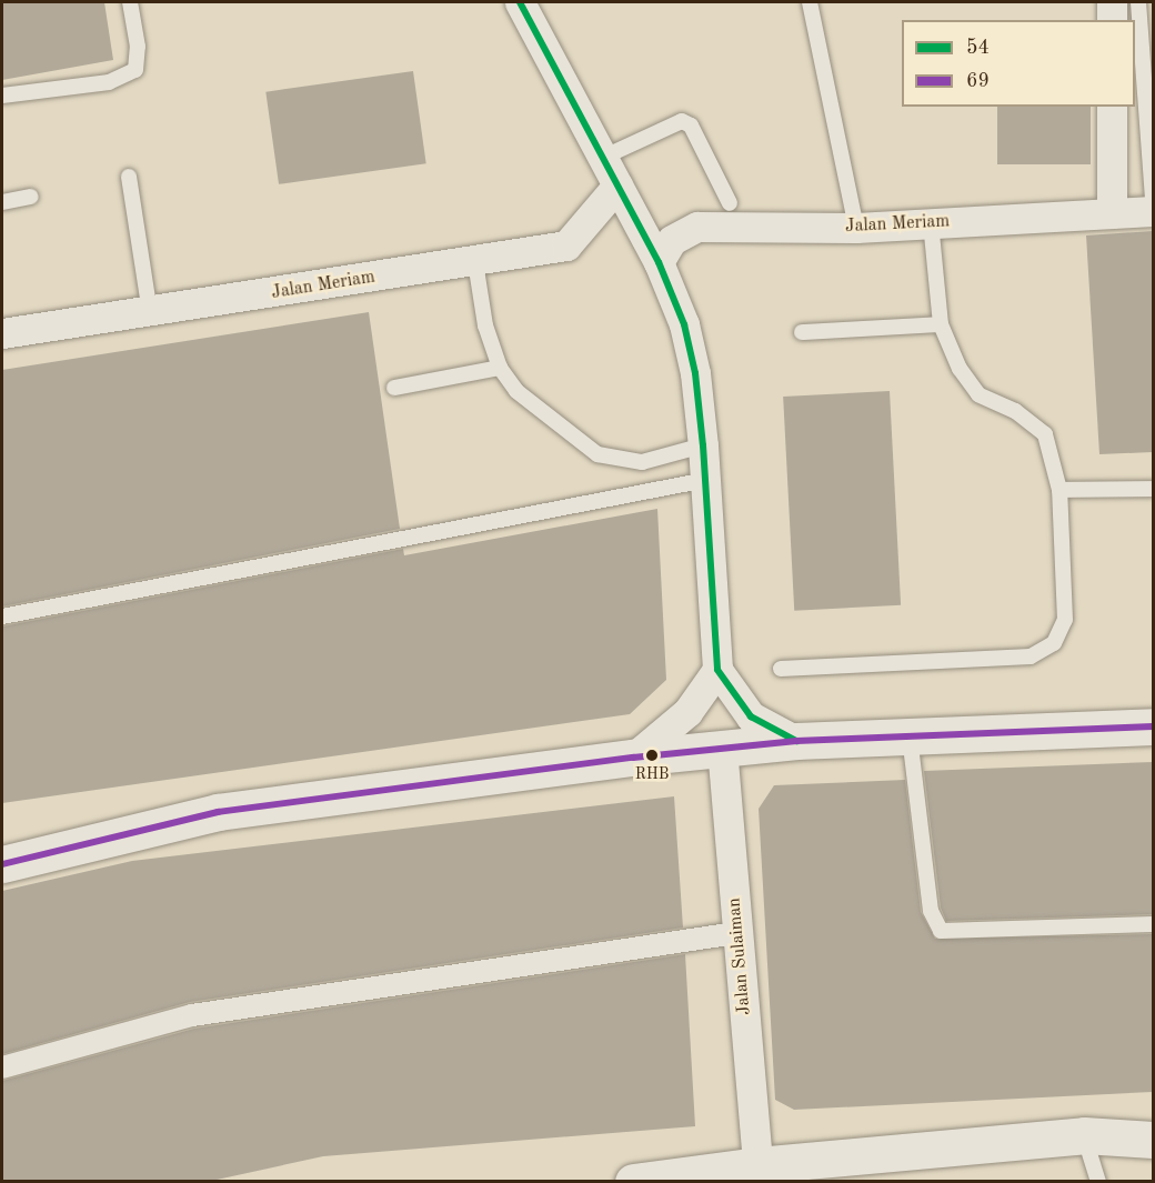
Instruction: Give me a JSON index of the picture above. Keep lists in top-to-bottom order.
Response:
{
  "streets": {
    "street": ["Jalan Meriam", "Jalan Sulaiman"]
  },
  "places": ["RHB"],
  "lines": ["transit line 54", "transit line 69"],
  "legend": ["54", "69"]
}
